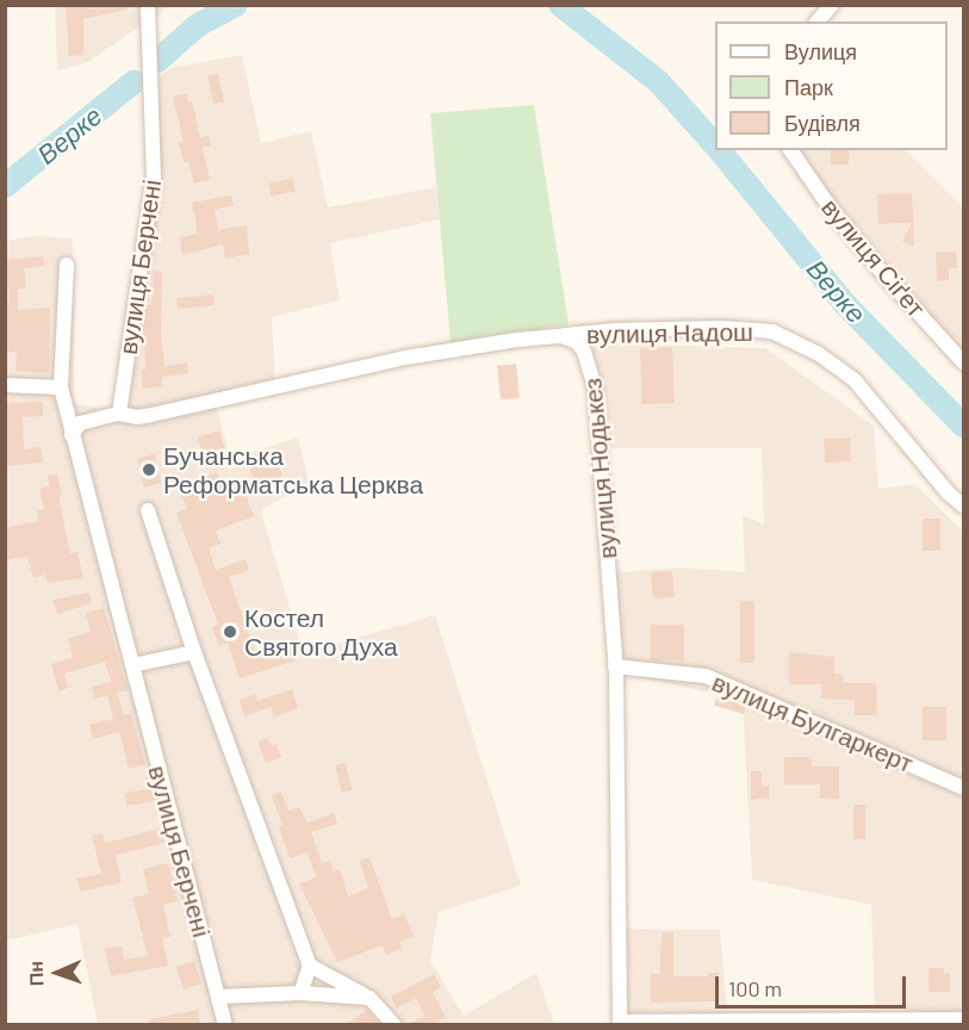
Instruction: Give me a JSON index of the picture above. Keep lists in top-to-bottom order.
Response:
{
  "streets": {
    "street": [
      "вулиця Сіґет",
      "вулиця Берчені",
      "вулиця Надош",
      "вулиця Нодькез",
      "вулиця Булгаркерт"
    ]
  },
  "crossings": [
    ["вулиця Надош", "вулиця Нодькез"],
    ["вулиця Нодькез", "вулиця Булгаркерт"]
  ],
  "water": ["Верке"],
  "places": ["Бучанська Реформатська Церква", "Костел Святого Духа"],
  "legend": ["Вулиця", "Парк", "Будівля"],
  "scale_bar": "100 m",
  "north": "left"
}
